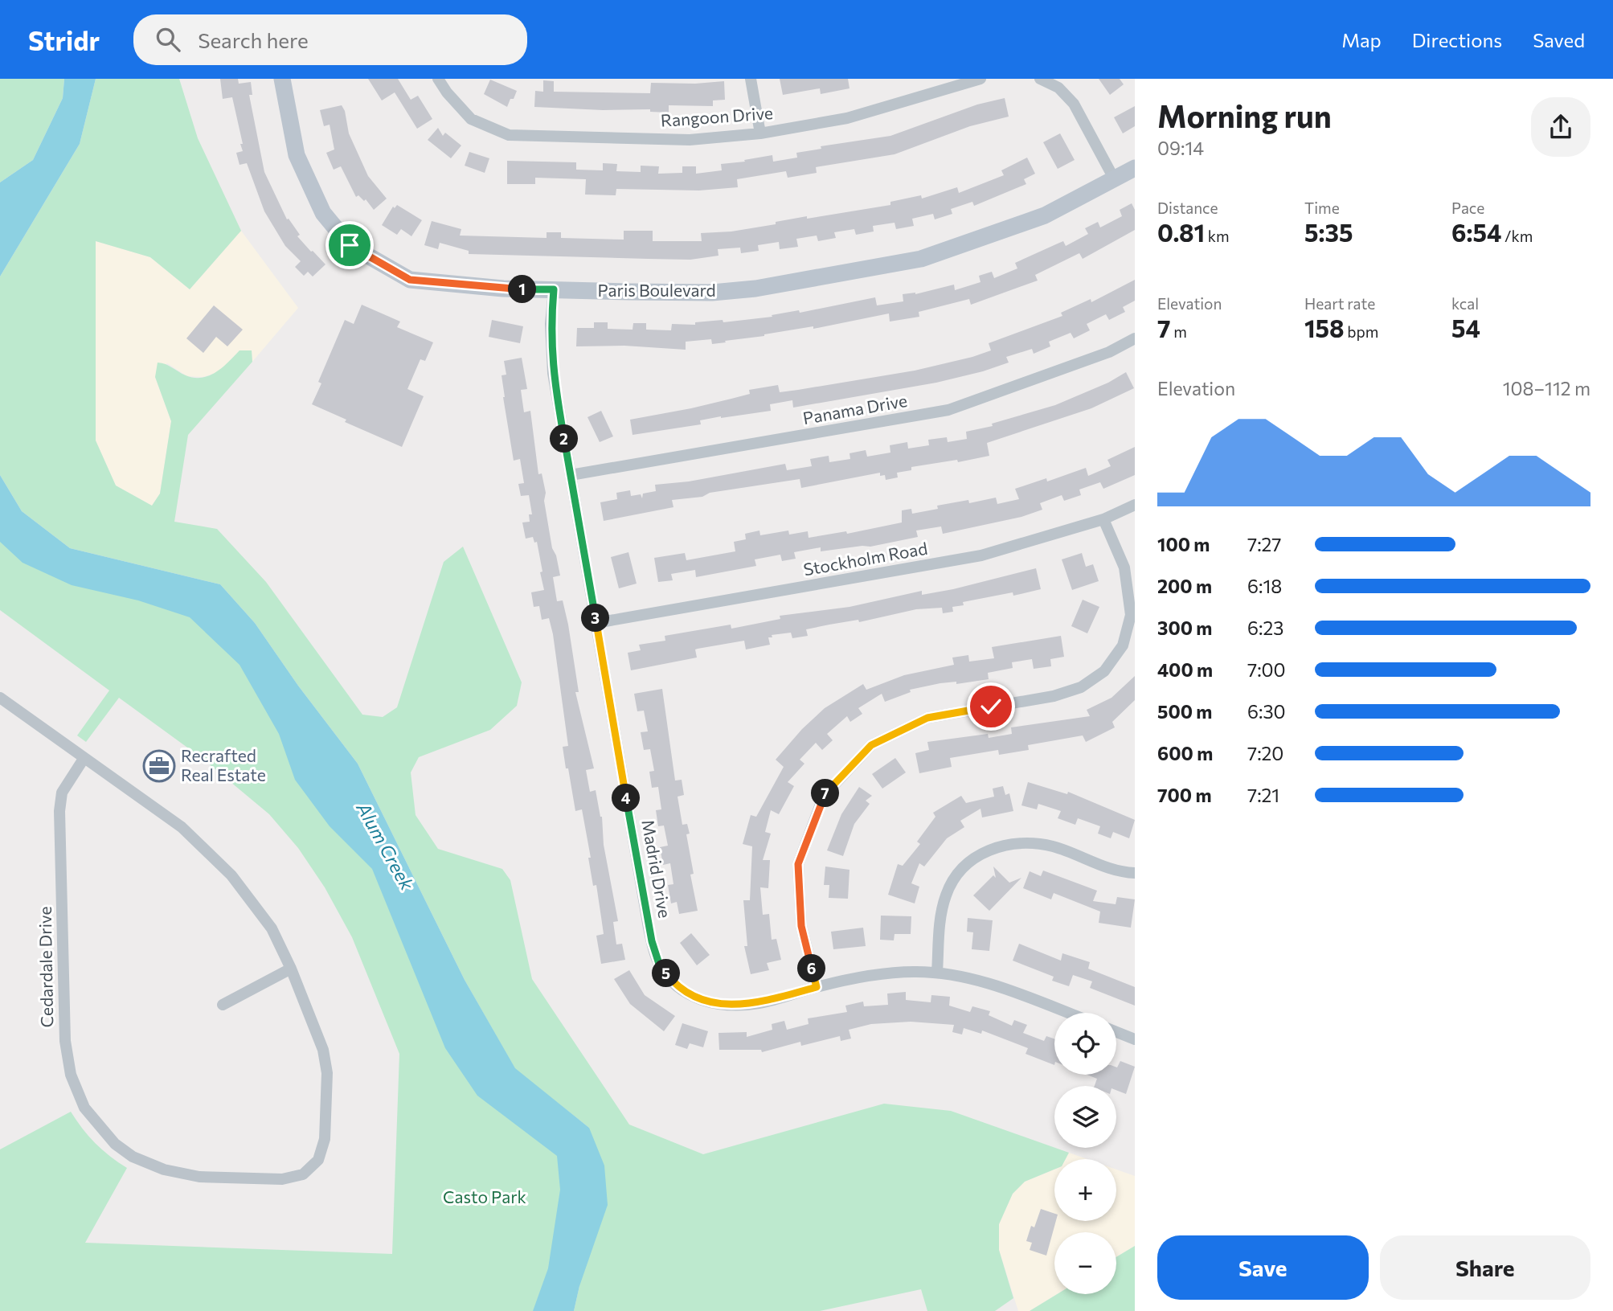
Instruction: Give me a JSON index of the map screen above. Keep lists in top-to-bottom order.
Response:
{
  "streets": {
    "street": [
      "Rangoon Drive",
      "Paris Boulevard",
      "Panama Drive",
      "Stockholm Road",
      "Madrid Drive",
      "Cedardale Drive"
    ]
  },
  "crossings": [
    ["Paris Boulevard", "Madrid Drive"],
    ["Panama Drive", "Madrid Drive"],
    ["Stockholm Road", "Madrid Drive"]
  ],
  "water": ["Alum Creek"],
  "parks": ["Casto Park"],
  "places": {
    "office": ["Recrafted Real Estate"]
  },
  "page": {
    "header": "Stridr",
    "search": "Search here",
    "nav": ["Map", "Directions", "Saved"],
    "heading": ["Morning run", "09:14"],
    "stats": [
      ["Distance", "0.81 km"],
      ["Time", "5:35"],
      ["Pace", "6:54 /km"],
      ["Elevation", "7 m"],
      ["Heart rate", "158 bpm"],
      ["kcal", "54"]
    ],
    "pins": [
      "1",
      "2",
      "3",
      "7",
      "4",
      "6",
      "5"
    ],
    "chart": ["Elevation", "108–112 m"],
    "list": [
      {
        "name": "100 m",
        "note": "7:27"
      },
      {
        "name": "200 m",
        "note": "6:18"
      },
      {
        "name": "300 m",
        "note": "6:23"
      },
      {
        "name": "400 m",
        "note": "7:00"
      },
      {
        "name": "500 m",
        "note": "6:30"
      },
      {
        "name": "600 m",
        "note": "7:20"
      },
      {
        "name": "700 m",
        "note": "7:21"
      }
    ],
    "map_buttons": ["+", "−"],
    "buttons": ["Save", "Share"]
  }
}
